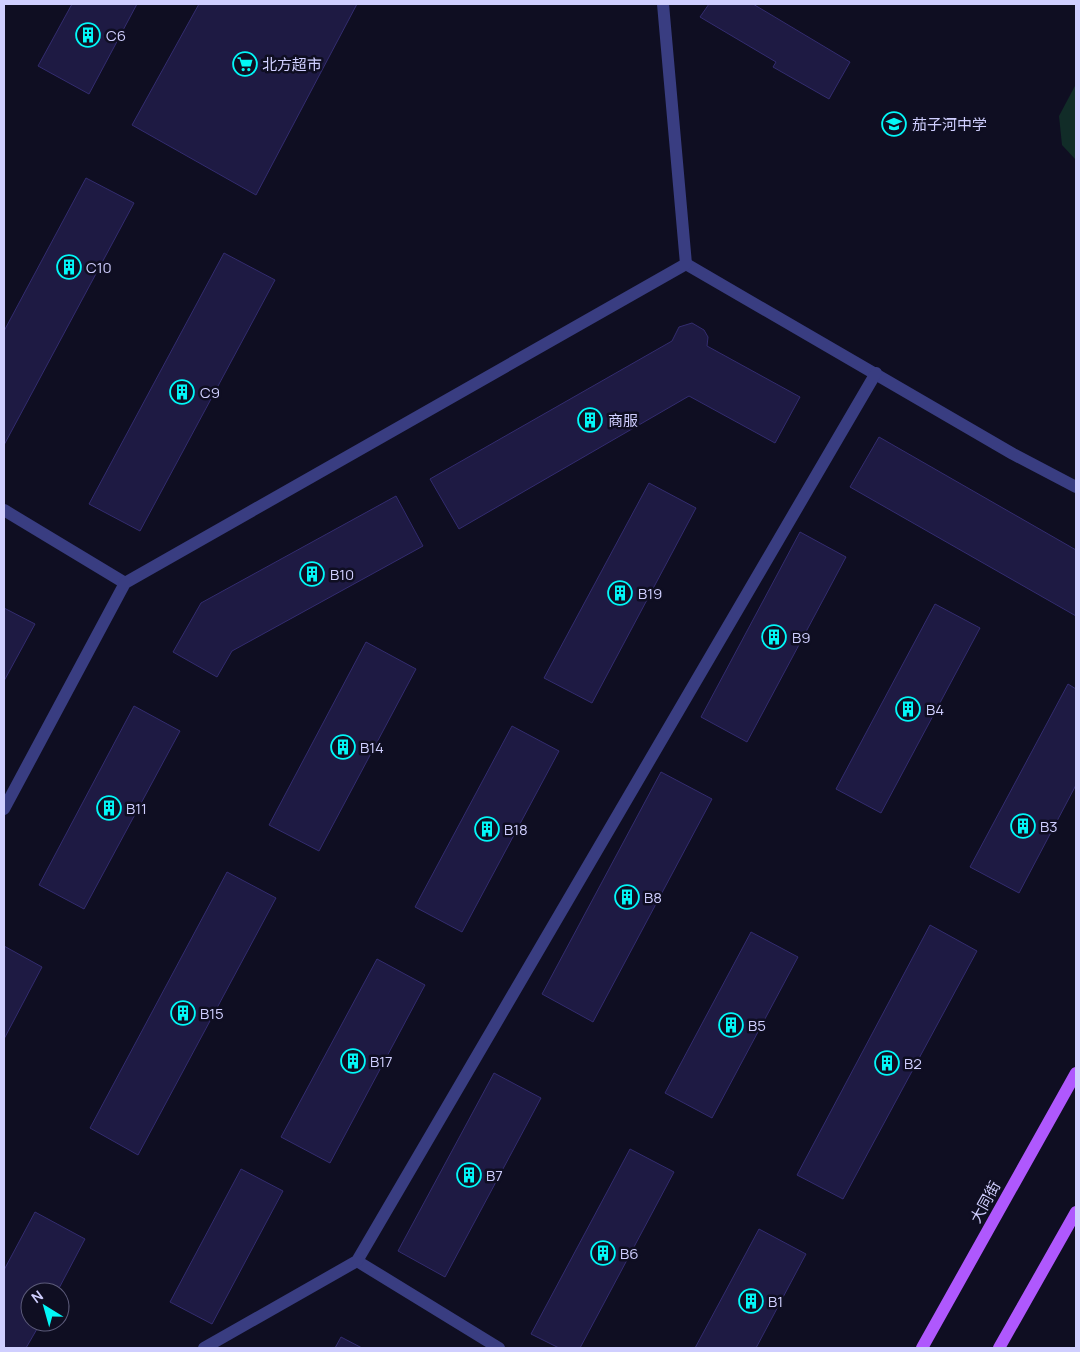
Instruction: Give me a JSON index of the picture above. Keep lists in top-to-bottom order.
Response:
{
  "streets": {
    "main road": ["大同街"]
  },
  "places": {
    "building": [
      "C6",
      "C10",
      "C9",
      "商服",
      "B10",
      "B19",
      "B9",
      "B4",
      "B14",
      "B11",
      "B3",
      "B18",
      "B8",
      "B15",
      "B5",
      "B17",
      "B2",
      "B7",
      "B6",
      "B1"
    ],
    "supermarket": ["北方超市"],
    "school or university": ["茄子河中学"]
  },
  "north": "top left"
}
